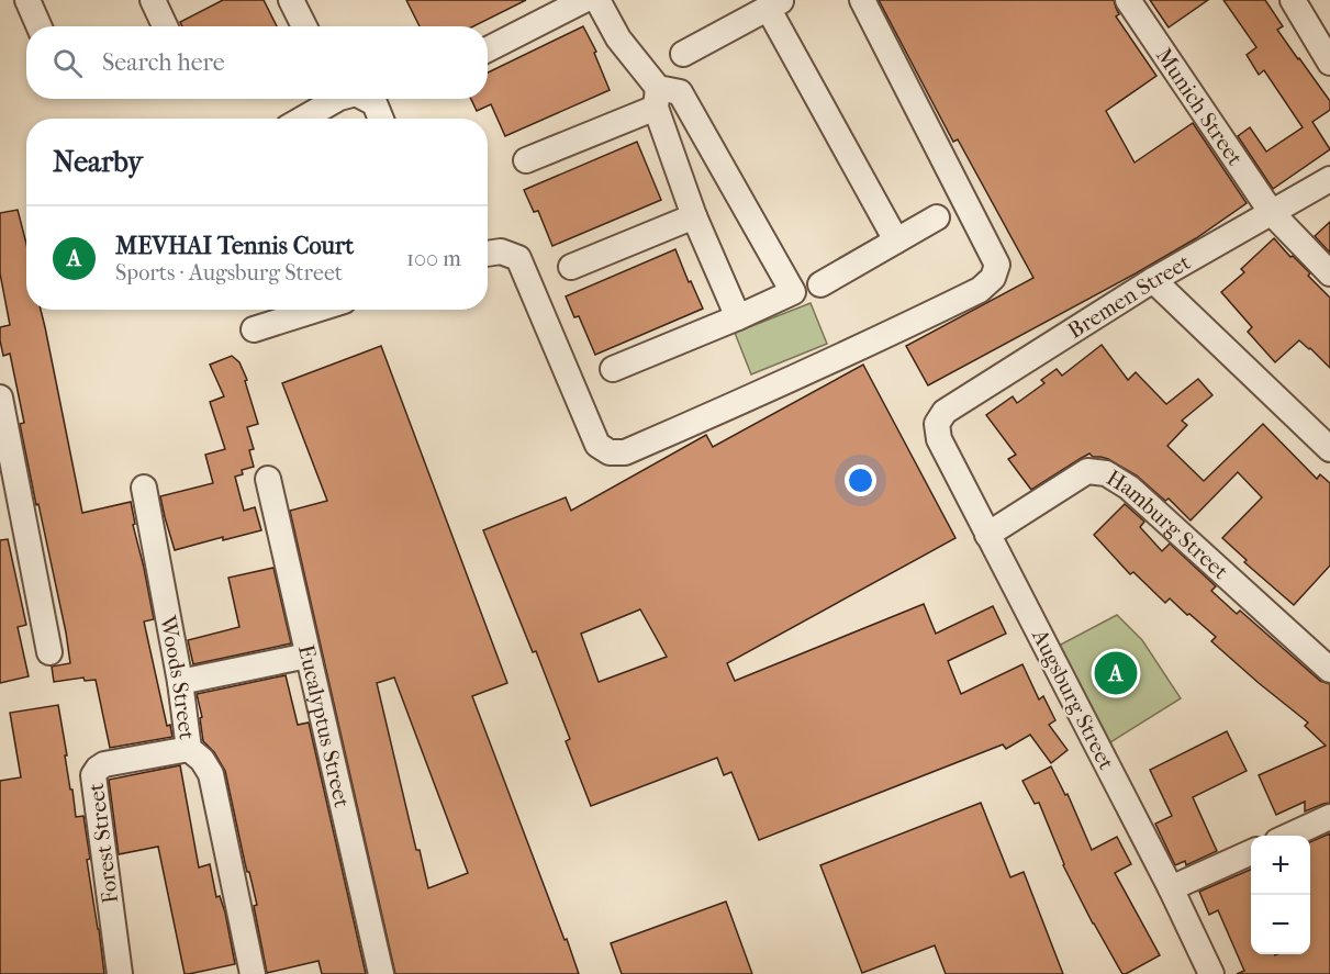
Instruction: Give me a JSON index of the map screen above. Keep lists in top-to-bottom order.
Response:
{
  "streets": {
    "street": [
      "Munich Street",
      "Bremen Street",
      "Hamburg Street",
      "Woods Street",
      "Augsburg Street",
      "Eucalyptus Street",
      "Forest Street"
    ]
  },
  "crossings": [
    ["Munich Street", "Bremen Street"],
    ["Bremen Street", "Augsburg Street"],
    ["Hamburg Street", "Augsburg Street"],
    ["Woods Street", "Forest Street"]
  ],
  "page": {
    "search": "Search here",
    "heading": "Nearby",
    "list": [
      {
        "mark": "A",
        "name": "MEVHAI Tennis Court",
        "note": "Sports · Augsburg Street",
        "value": "100 m"
      }
    ],
    "pins": "A",
    "map_buttons": ["+", "−"]
  }
}
